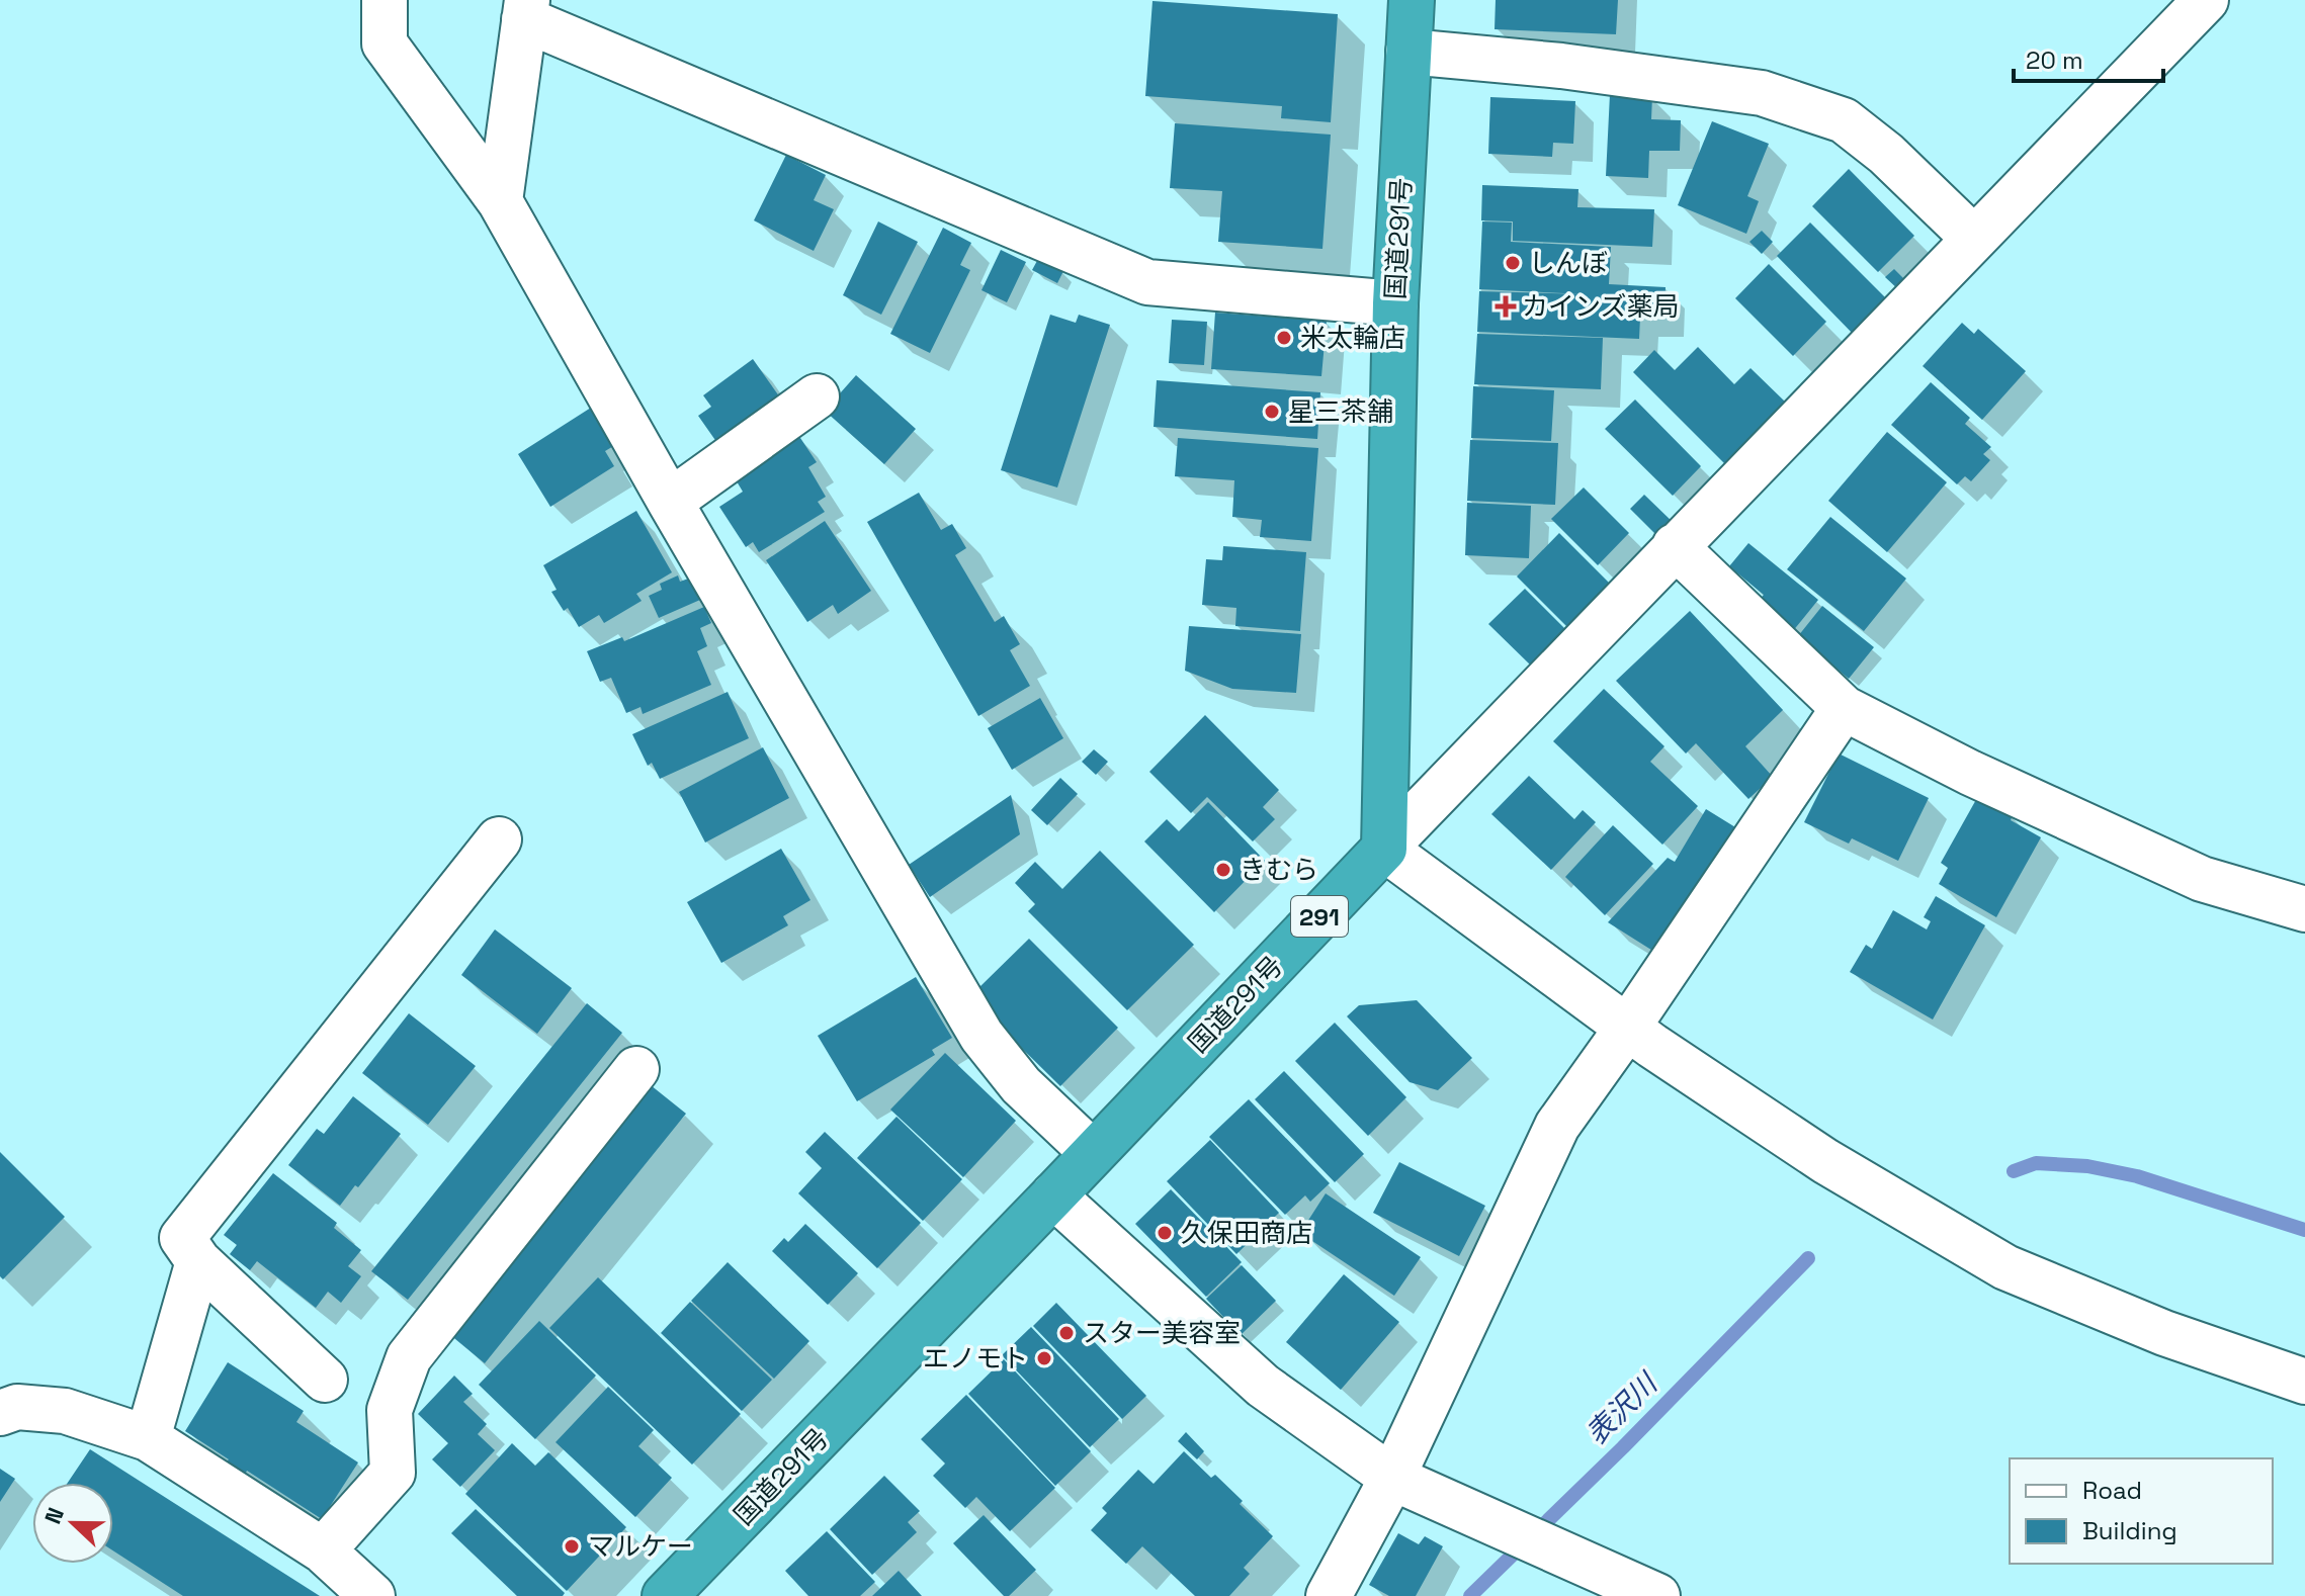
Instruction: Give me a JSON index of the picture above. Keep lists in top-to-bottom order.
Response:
{
  "streets": {
    "highway": ["国道291号", "291"]
  },
  "water": ["表沢川"],
  "places": {
    "other": [
      "しんぼ",
      "米太輪店",
      "星三茶舗",
      "きむら",
      "久保田商店",
      "スター美容室",
      "エノモト",
      "マルケー"
    ],
    "health": ["カインズ薬局"]
  },
  "legend": ["Road", "Building"],
  "scale_bar": "20 m",
  "north": "left"
}
